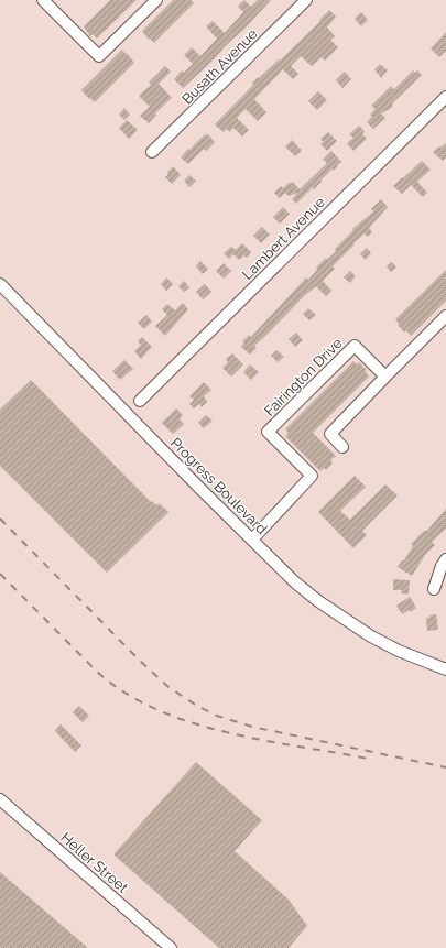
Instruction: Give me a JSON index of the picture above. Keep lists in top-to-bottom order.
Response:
{
  "streets": {
    "street": [
      "Busath Avenue",
      "Lambert Avenue",
      "Fairington Drive",
      "Progress Boulevard",
      "Heller Street"
    ]
  },
  "crossings": [
    ["Fairington Drive", "Progress Boulevard"]
  ]
}
